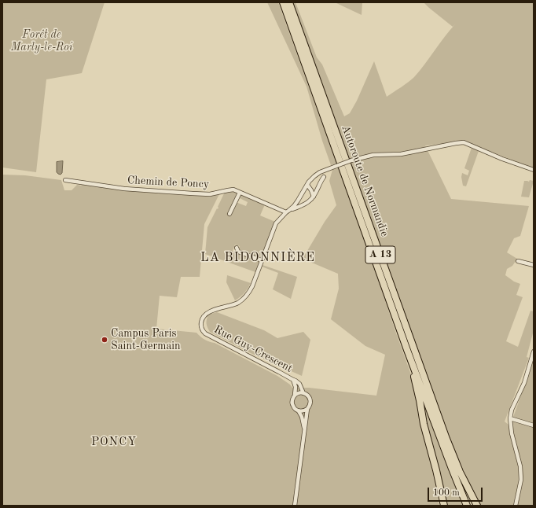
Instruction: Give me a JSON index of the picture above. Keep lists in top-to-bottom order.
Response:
{
  "streets": {
    "highway": ["Autoroute de Normandie", "A 13"],
    "street": ["Chemin de Poncy", "Rue Guy-Crescent"]
  },
  "districts": ["LA BIDONNIÈRE", "PONCY"],
  "parks": ["Forêt de Marly-le-Roi"],
  "places": ["Campus Paris Saint-Germain"],
  "scale_bar": "100 m"
}
